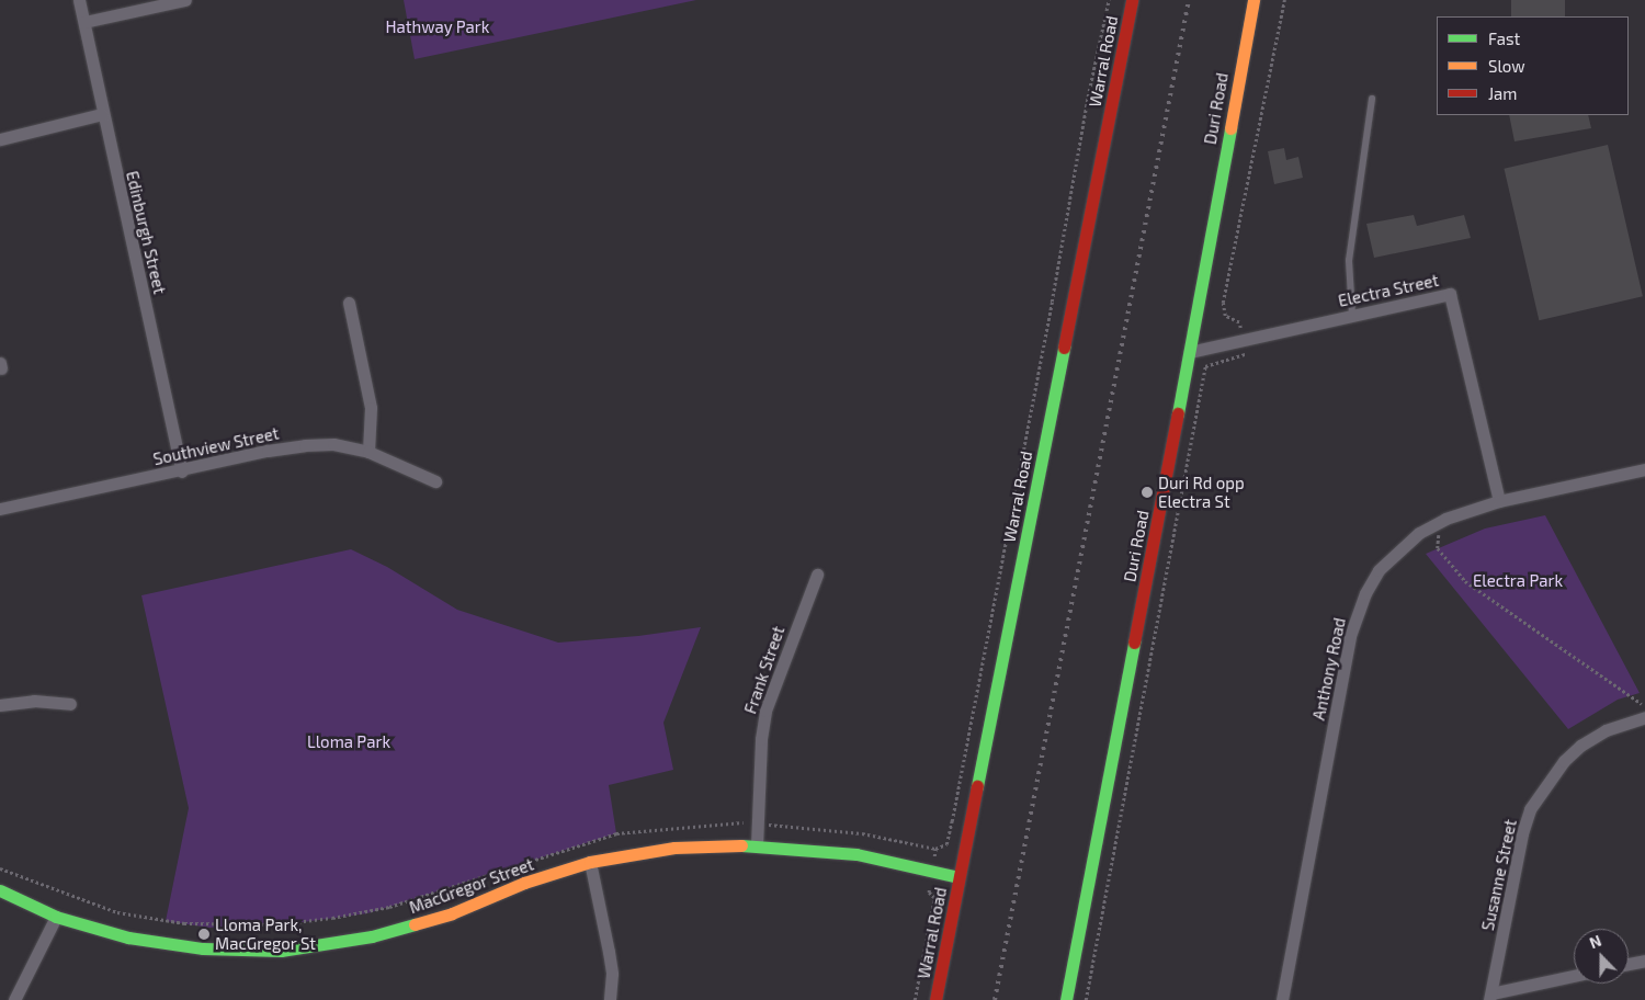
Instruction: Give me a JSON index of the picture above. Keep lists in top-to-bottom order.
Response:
{
  "streets": {
    "street": [
      "Warral Road",
      "Duri Road",
      "Edinburgh Street",
      "Electra Street",
      "Southview Street",
      "Anthony Road",
      "Frank Street",
      "Susanne Street",
      "MacGregor Street"
    ]
  },
  "crossings": [
    ["Warral Road", "MacGregor Street"],
    ["Duri Road", "Electra Street"],
    ["Edinburgh Street", "Southview Street"],
    ["Electra Street", "Anthony Road"],
    ["Frank Street", "MacGregor Street"]
  ],
  "parks": ["Hathway Park", "Electra Park", "Lloma Park"],
  "places": ["Duri Rd opp Electra St", "Lloma Park, MacGregor St"],
  "legend": ["Fast", "Slow", "Jam"],
  "north": "top"
}
